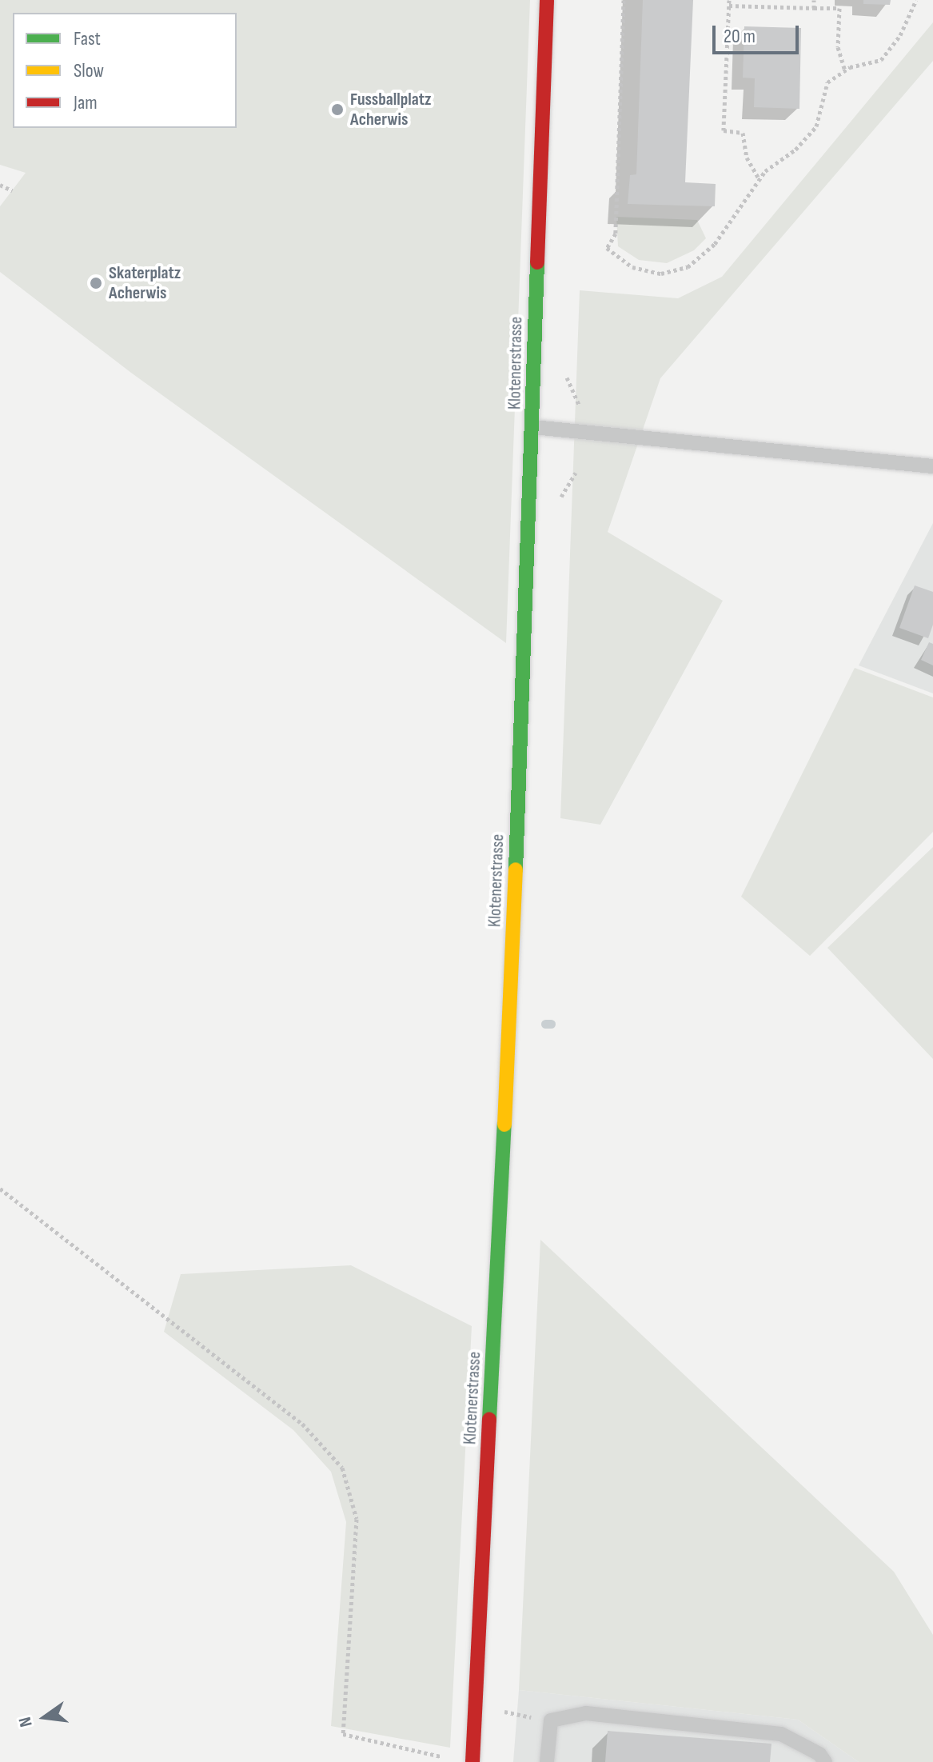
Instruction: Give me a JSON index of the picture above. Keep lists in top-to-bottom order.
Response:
{
  "streets": {
    "main road": ["Klotenerstrasse"]
  },
  "places": ["Fussballplatz Acherwis", "Skaterplatz Acherwis"],
  "legend": ["Fast", "Slow", "Jam"],
  "scale_bar": "20 m",
  "north": "left"
}
